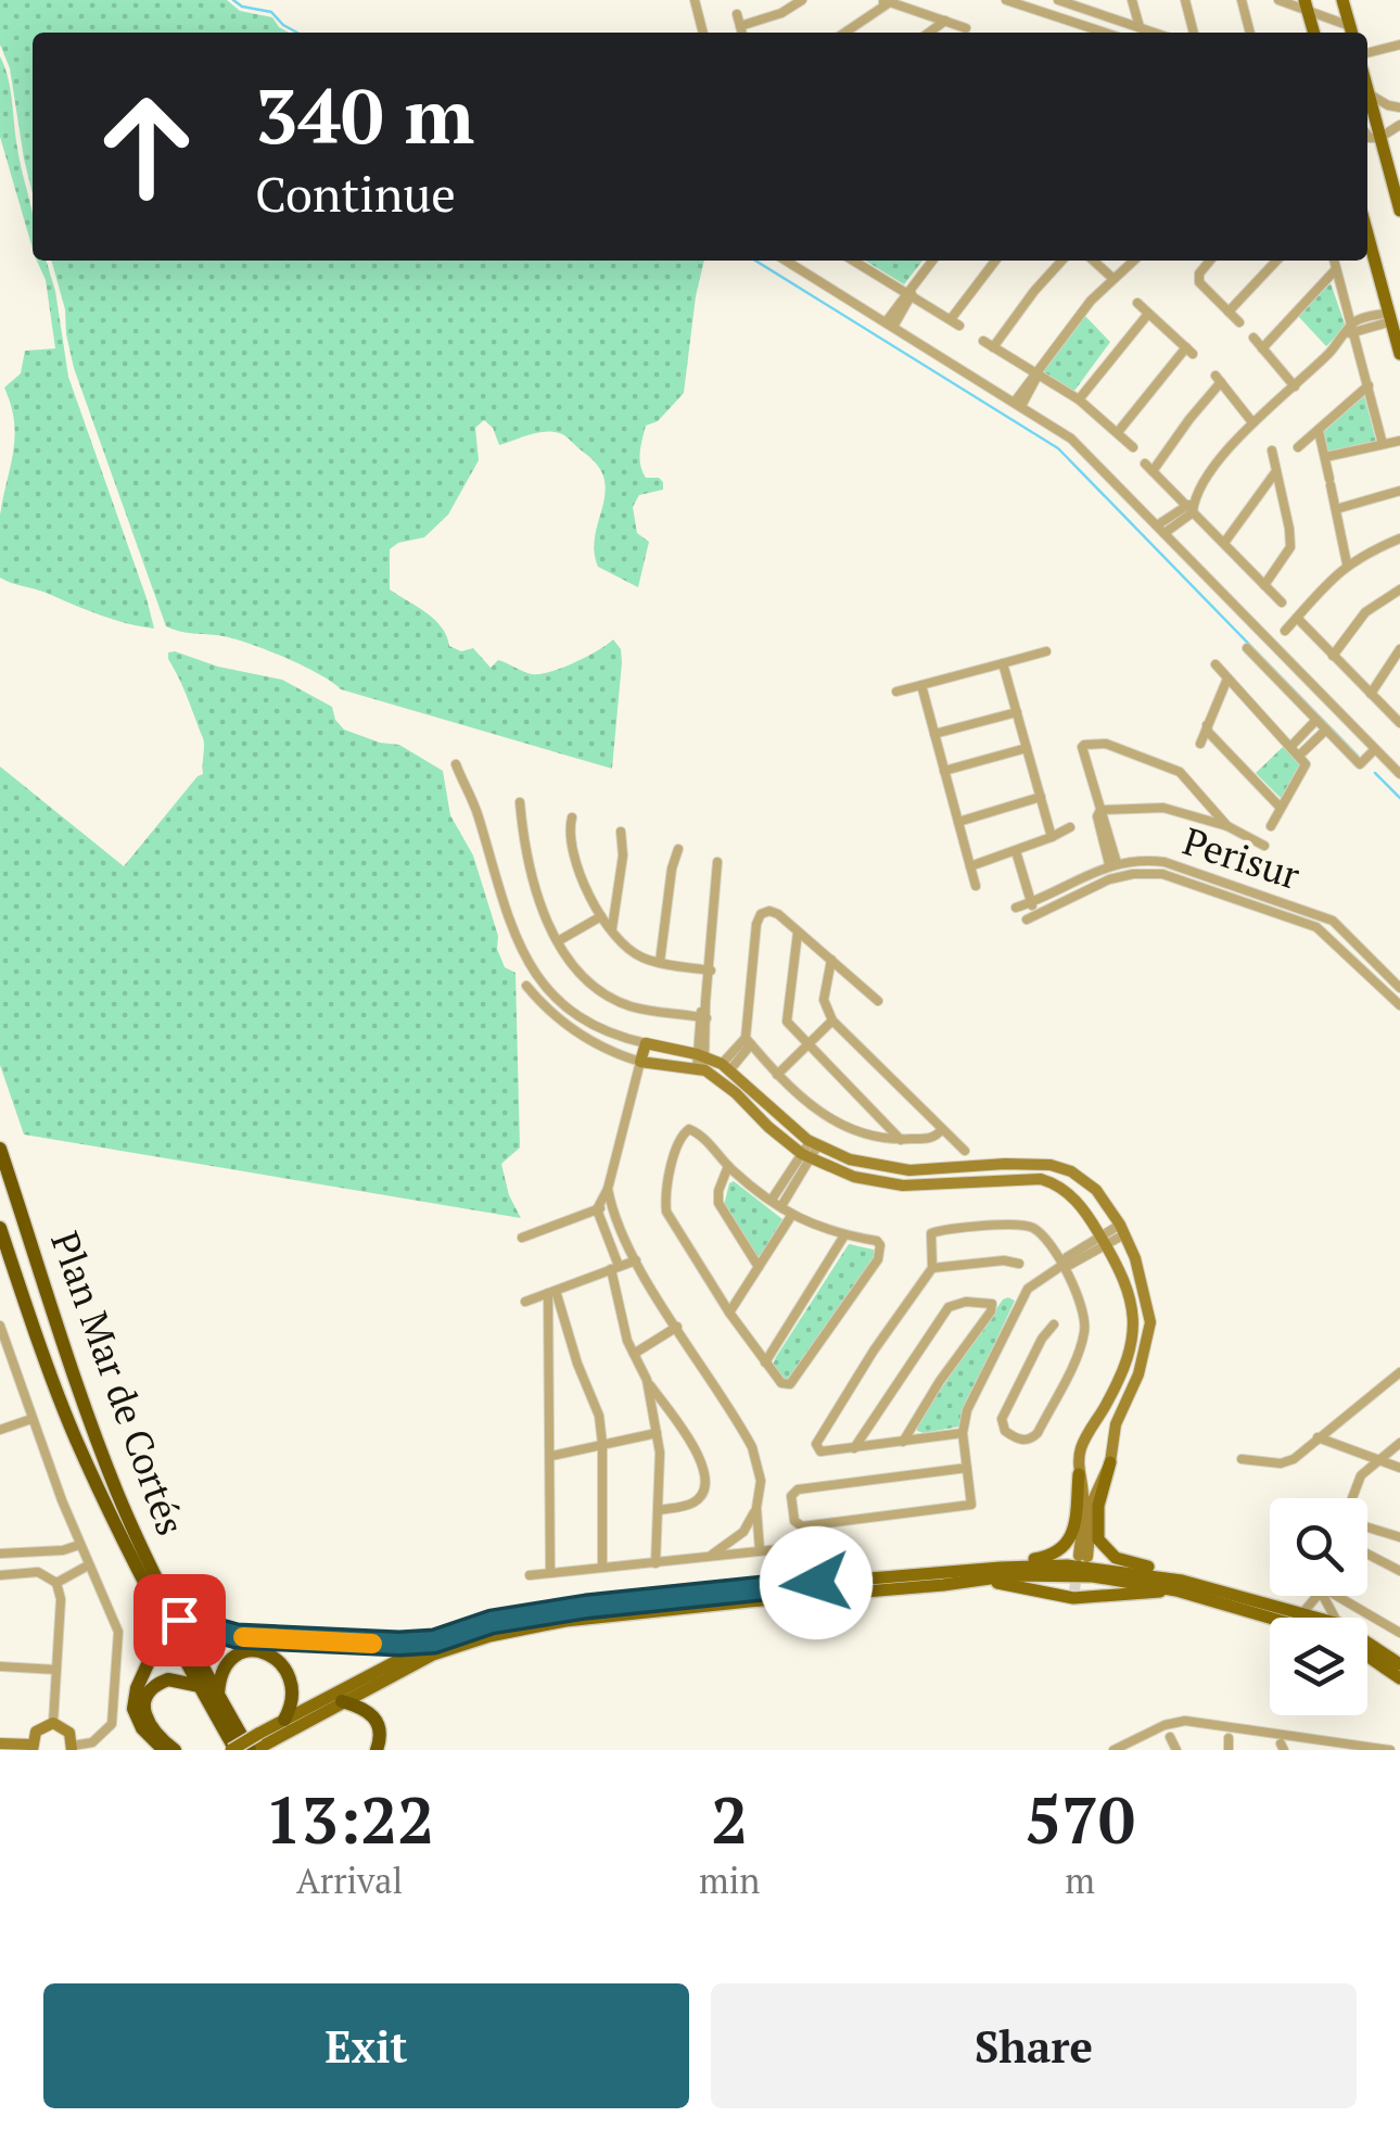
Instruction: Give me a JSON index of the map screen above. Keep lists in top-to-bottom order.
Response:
{
  "streets": {
    "highway": ["Plan Mar de Cortés"],
    "street": ["Perisur"]
  },
  "page": {
    "turn": ["340 m", "Continue"],
    "eta": [
      "13:22",
      "Arrival",
      "2",
      "min",
      "570",
      "m"
    ],
    "buttons": ["Exit", "Share"]
  }
}
